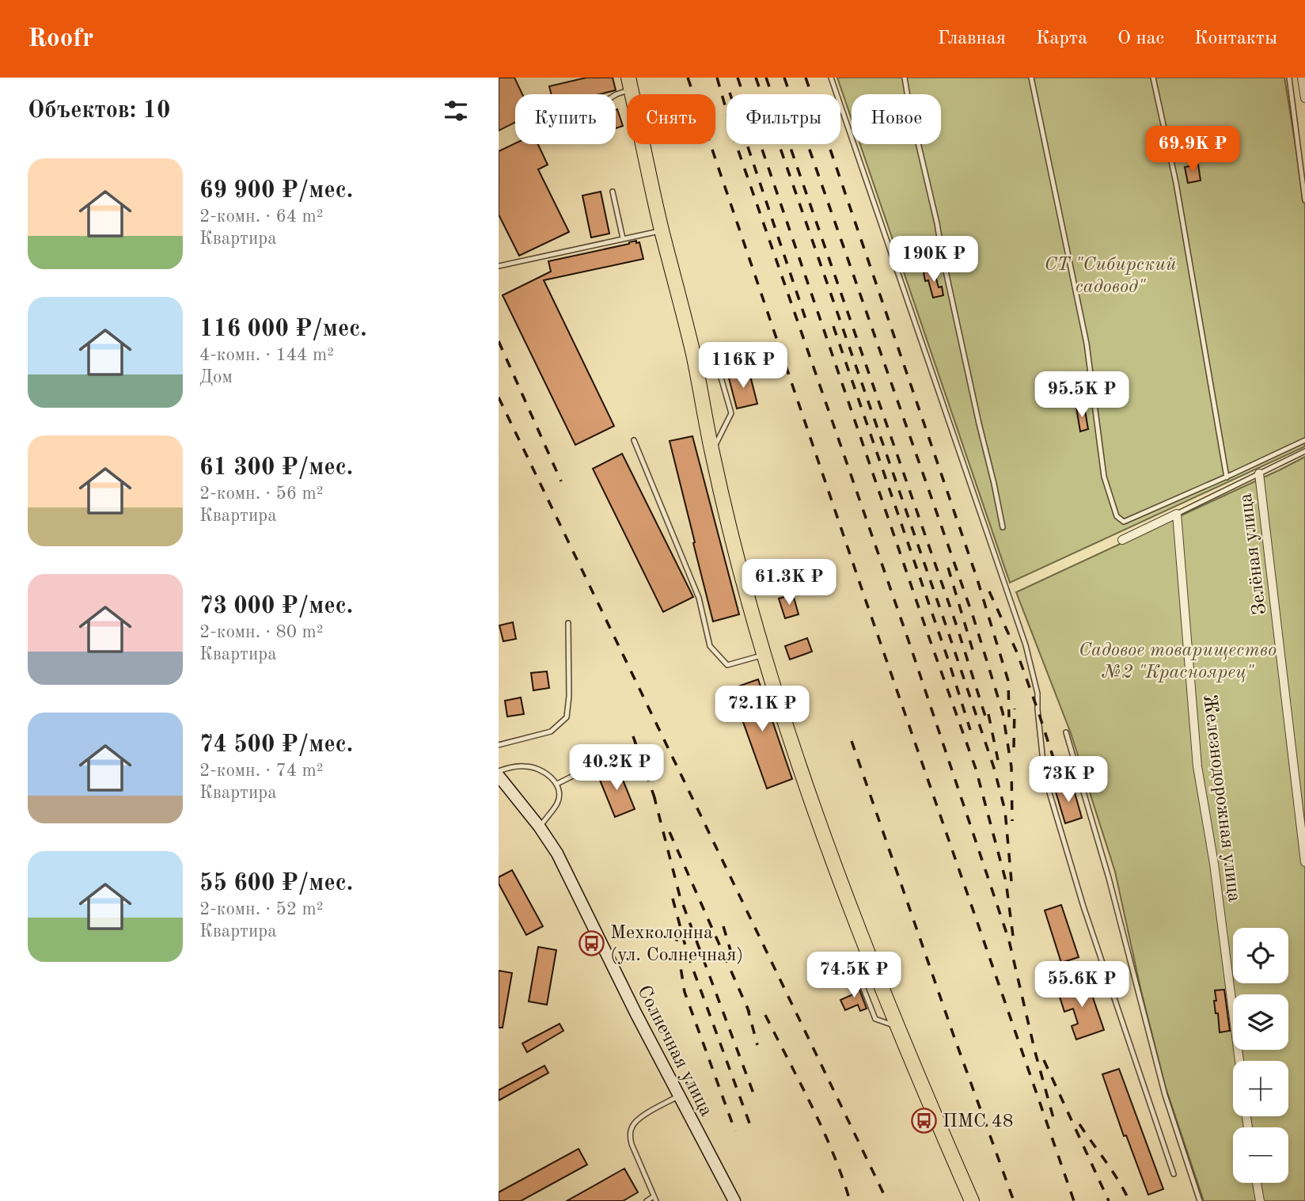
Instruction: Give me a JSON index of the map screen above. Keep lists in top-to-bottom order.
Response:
{
  "streets": {
    "street": ["Зелёная улица", "Железнодорожная улица", "Солнечная улица"]
  },
  "parks": ["СТ \"Сибирский садовод\"", "Садовое товарищество №2 \"Красноярец\""],
  "places": {
    "bus stop": ["Мехколонна (ул. Солнечная)", "ПМС 48"]
  },
  "page": {
    "header": "Roofr",
    "nav": [
      "Главная",
      "Карта",
      "О нас",
      "Контакты"
    ],
    "heading": "Объектов: 10",
    "chip": [
      "Купить",
      "Снять",
      "Фильтры",
      "Новое"
    ],
    "price": [
      "69.9K ₽",
      "190K ₽",
      "116K ₽",
      "95.5K ₽",
      "61.3K ₽",
      "72.1K ₽",
      "40.2K ₽",
      "73K ₽",
      "74.5K ₽",
      "55.6K ₽"
    ],
    "list": [
      {
        "name": "69 900 ₽/мес.",
        "note": "2-комн. · 64 m² · Квартира"
      },
      {
        "name": "116 000 ₽/мес.",
        "note": "4-комн. · 144 m² · Дом"
      },
      {
        "name": "61 300 ₽/мес.",
        "note": "2-комн. · 56 m² · Квартира"
      },
      {
        "name": "73 000 ₽/мес.",
        "note": "2-комн. · 80 m² · Квартира"
      },
      {
        "name": "74 500 ₽/мес.",
        "note": "2-комн. · 74 m² · Квартира"
      },
      {
        "name": "55 600 ₽/мес.",
        "note": "2-комн. · 52 m² · Квартира"
      }
    ],
    "map_buttons": ["+", "−"]
  }
}
